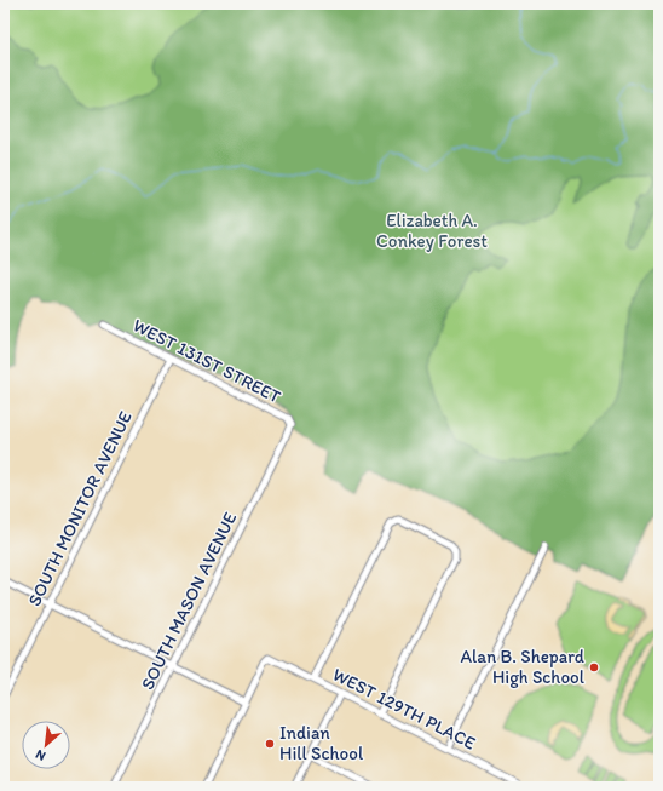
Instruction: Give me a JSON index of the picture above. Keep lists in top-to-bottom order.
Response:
{
  "streets": {
    "street": [
      "WEST 131ST STREET",
      "SOUTH MONITOR AVENUE",
      "SOUTH MASON AVENUE",
      "WEST 129TH PLACE"
    ]
  },
  "crossings": [
    ["WEST 131ST STREET", "SOUTH MONITOR AVENUE"],
    ["WEST 131ST STREET", "SOUTH MASON AVENUE"]
  ],
  "parks": ["Elizabeth A. Conkey Forest"],
  "places": ["Alan B. Shepard High School", "Indian Hill School"],
  "north": "bottom left"
}
